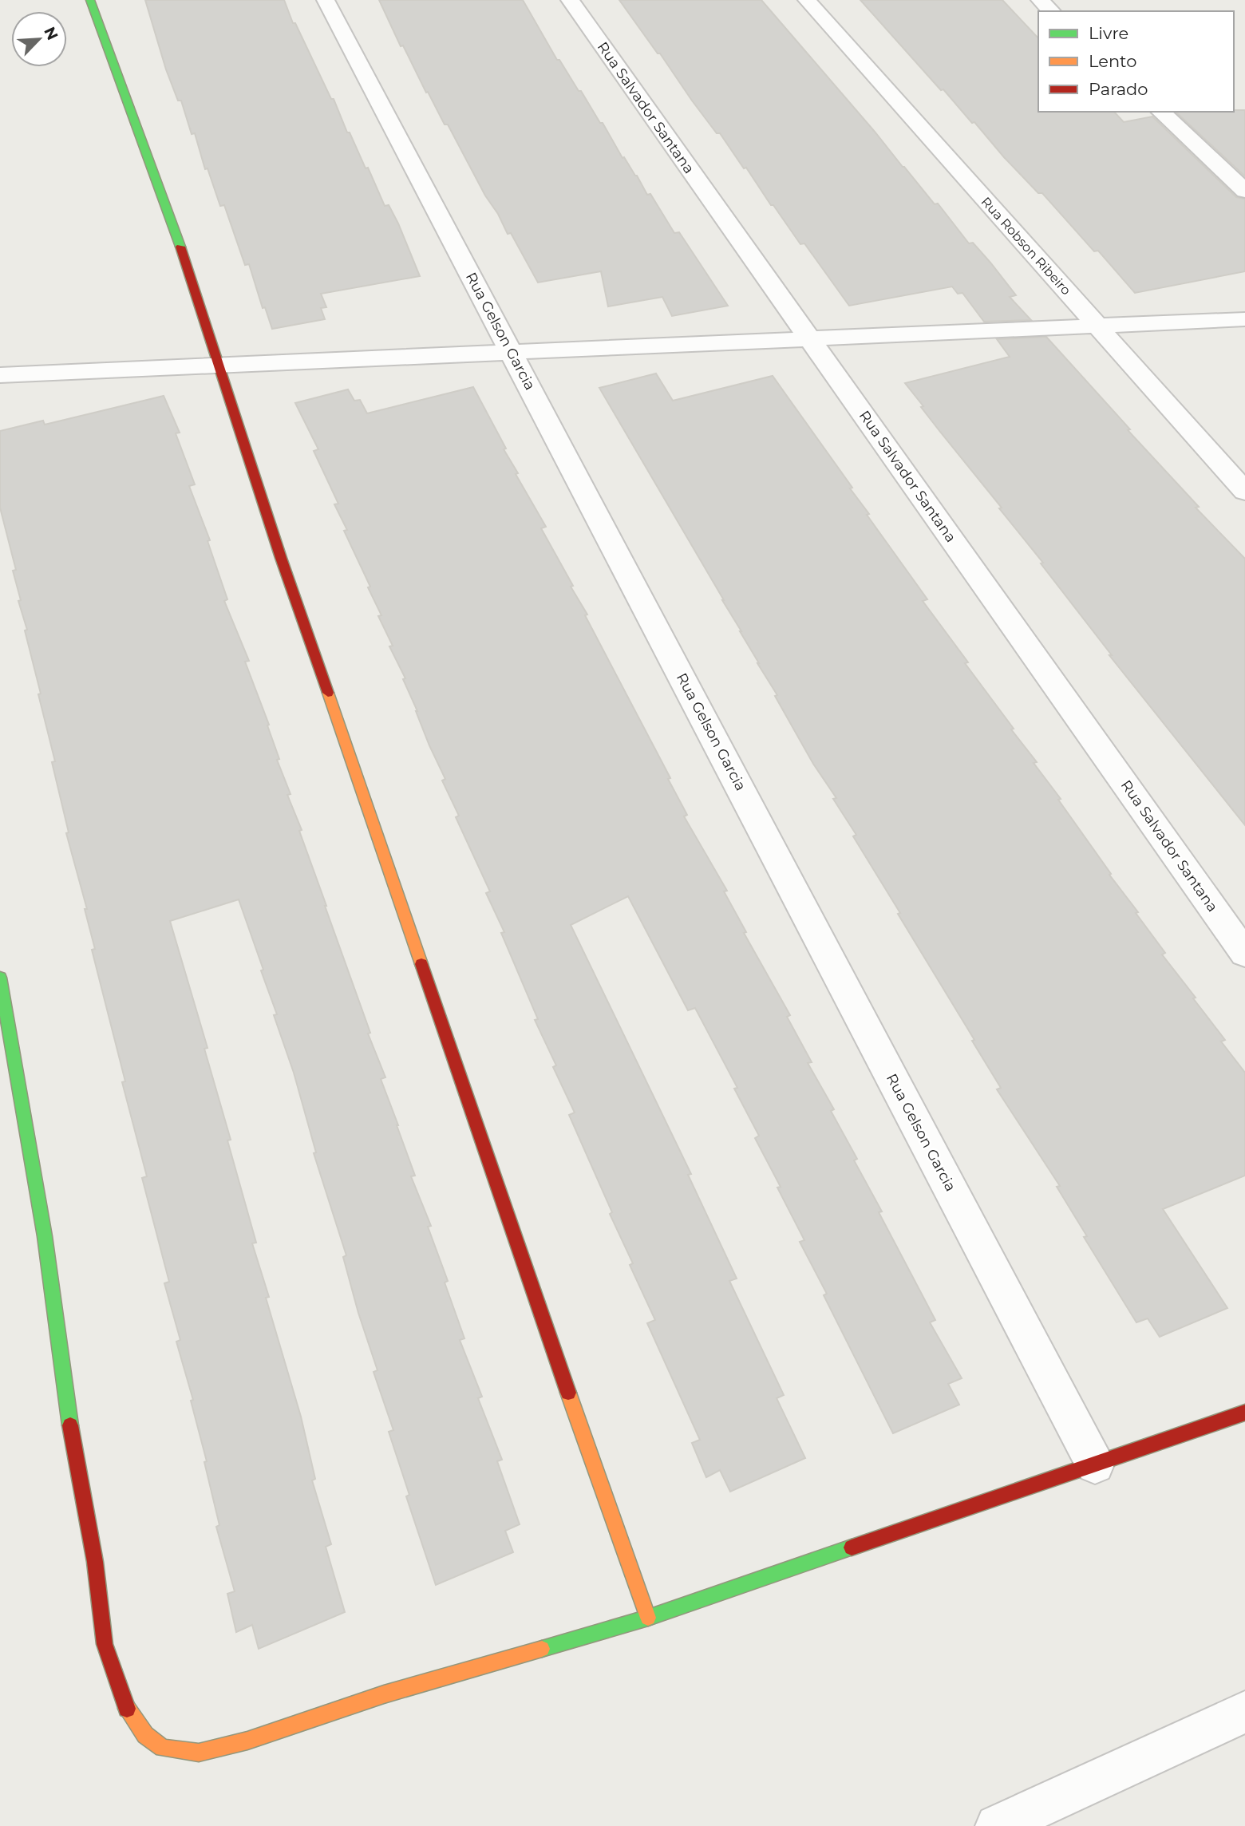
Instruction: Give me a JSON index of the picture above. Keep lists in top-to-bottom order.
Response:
{
  "streets": {
    "street": ["Rua Salvador Santana", "Rua Robson Ribeiro", "Rua Gelson Garcia"]
  },
  "legend": ["Livre", "Lento", "Parado"],
  "north": "top right"
}
